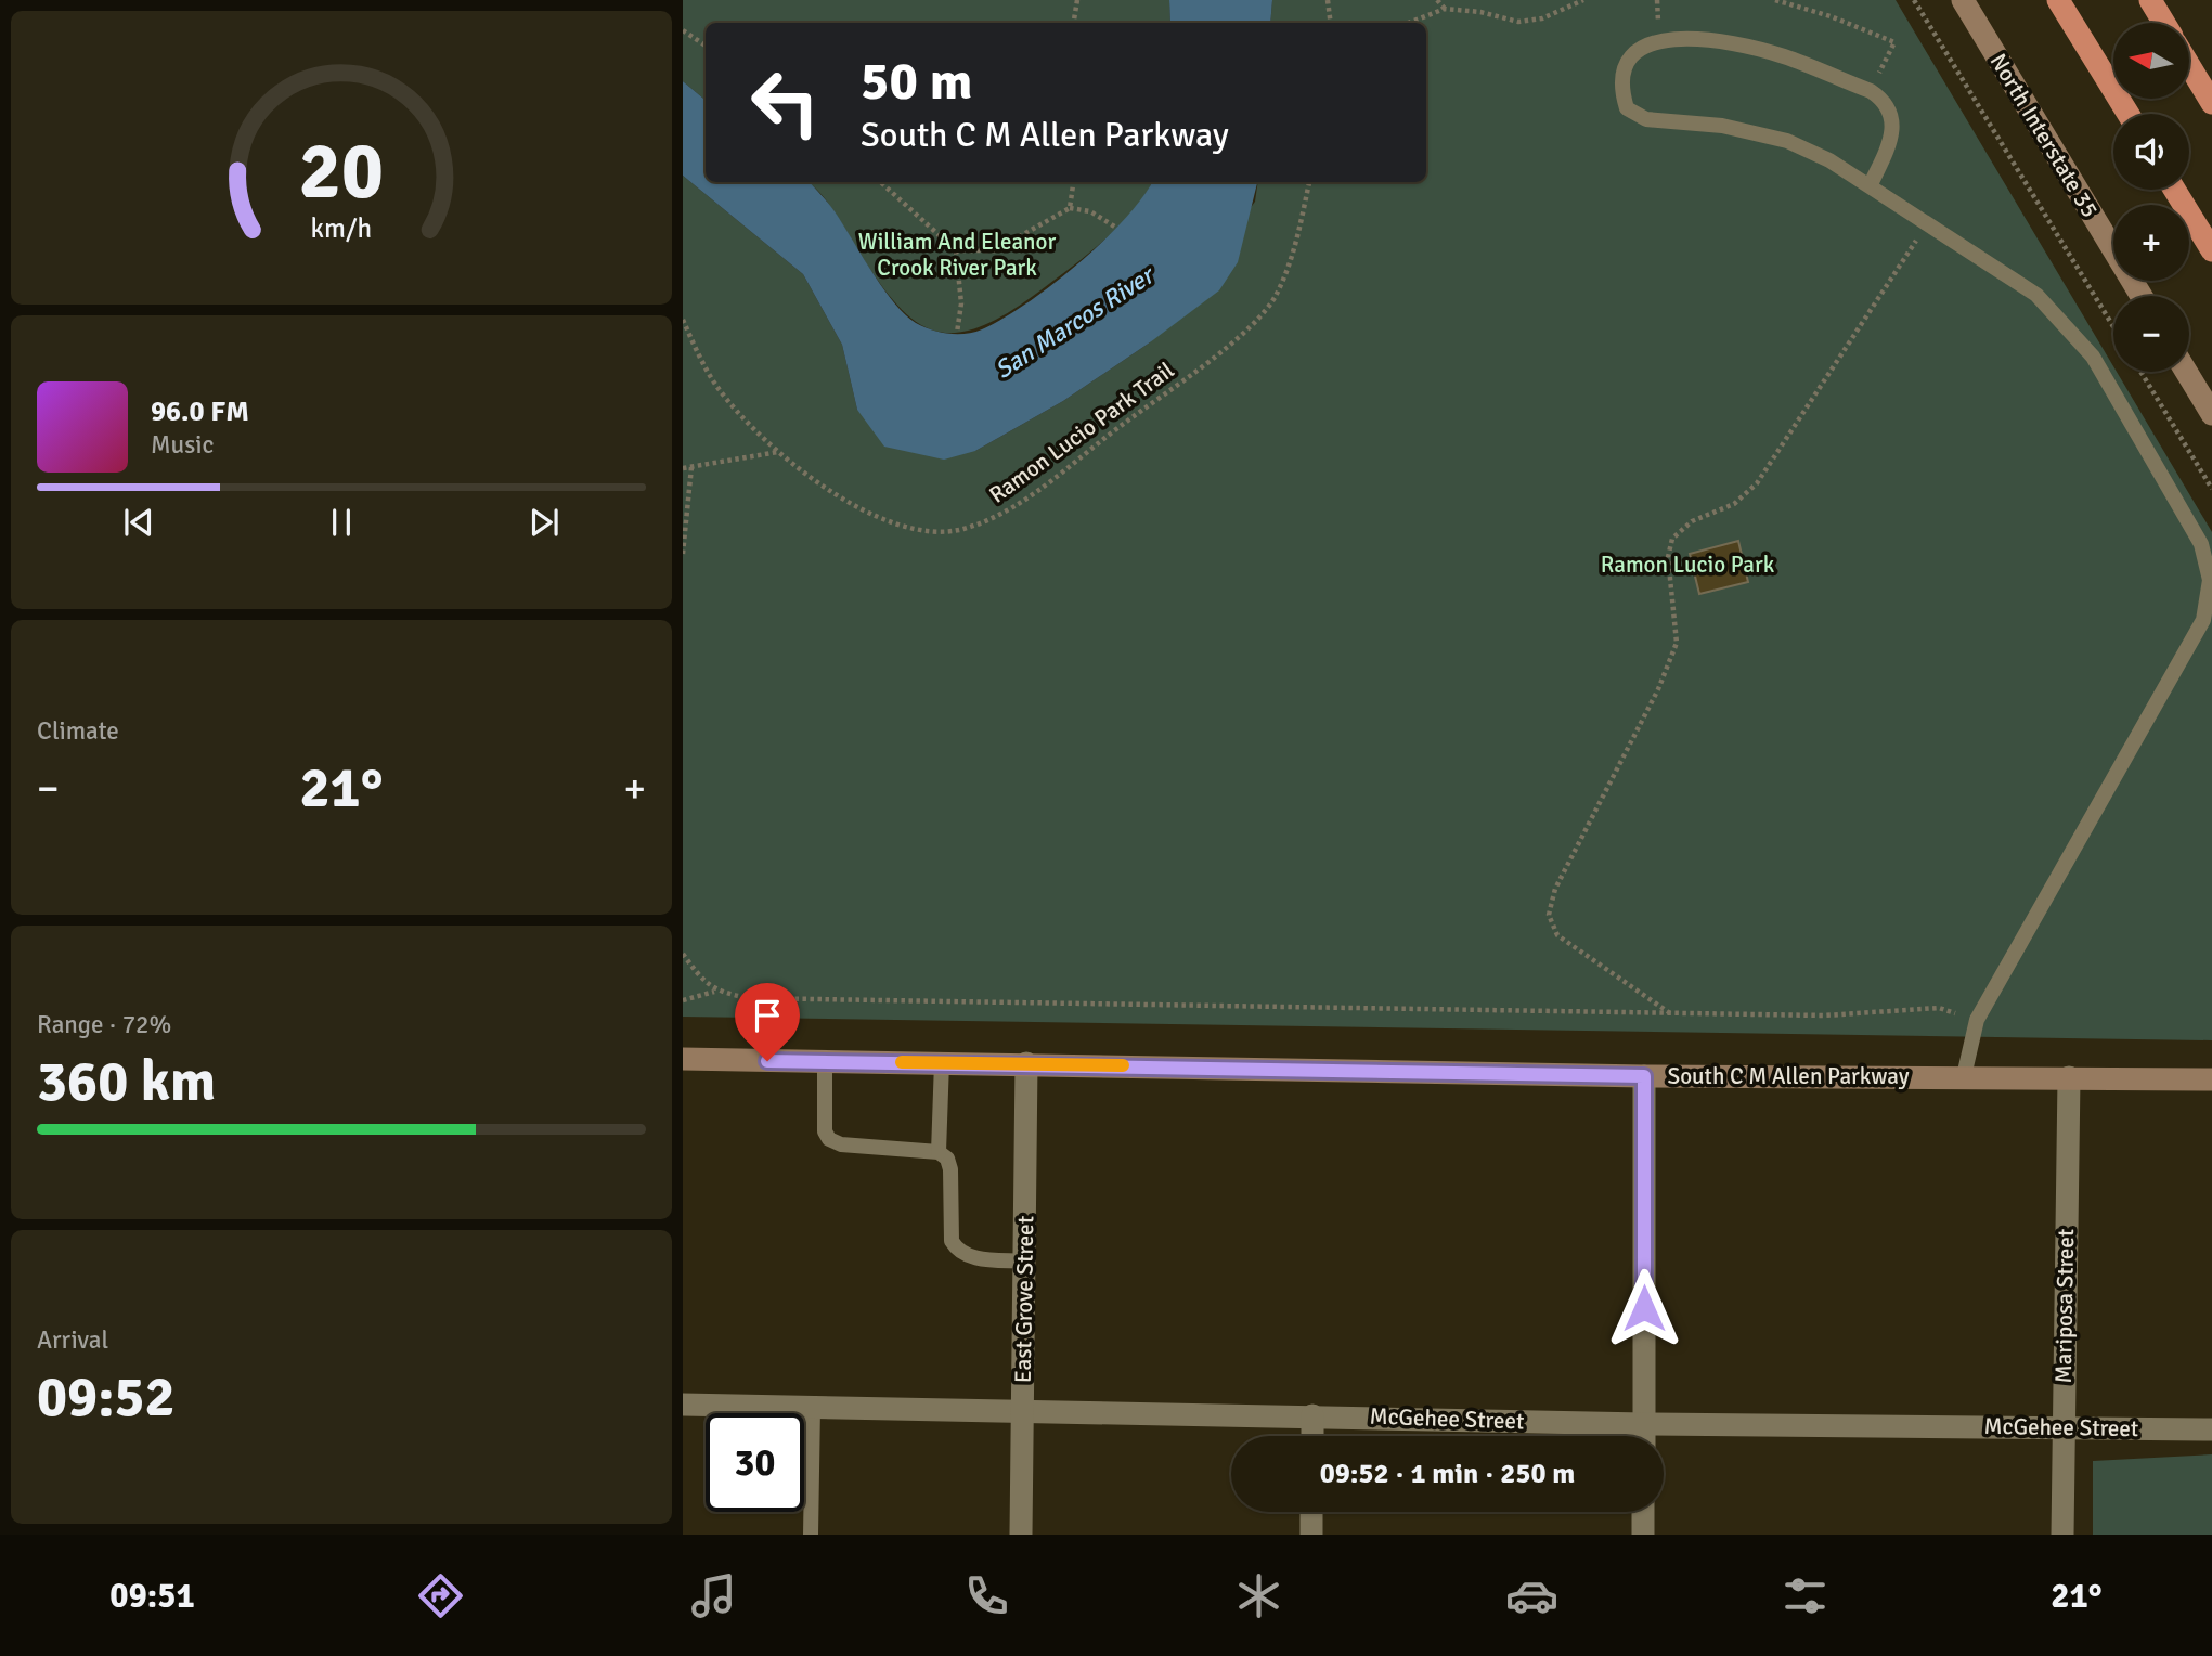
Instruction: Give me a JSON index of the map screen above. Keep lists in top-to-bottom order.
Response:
{
  "streets": {
    "street": [
      "North Interstate 35",
      "South C M Allen Parkway",
      "East Grove Street",
      "Mariposa Street",
      "McGehee Street"
    ],
    "path": ["Ramon Lucio Park Trail"]
  },
  "crossings": [
    ["South C M Allen Parkway", "East Grove Street"],
    ["South C M Allen Parkway", "Mariposa Street"],
    ["East Grove Street", "McGehee Street"],
    ["Mariposa Street", "McGehee Street"]
  ],
  "water": ["San Marcos River"],
  "parks": ["William And Eleanor Crook River Park", "Ramon Lucio Park"],
  "north": "left",
  "page": {
    "map_buttons": ["+", "−"],
    "turn": ["50 m", "South C M Allen Parkway"],
    "song": ["96.0 FM", "Music"],
    "tile": [
      "Climate",
      ["Range · 72%", "360 km"],
      ["Arrival", "09:52"]
    ],
    "heat": ["−", "21°", "+"],
    "limit": "30",
    "trip": "09:52 · 1 min · 250 m",
    "tabs": ["09:51", "21°"],
    "gauge": ["20", "km/h"]
  }
}
